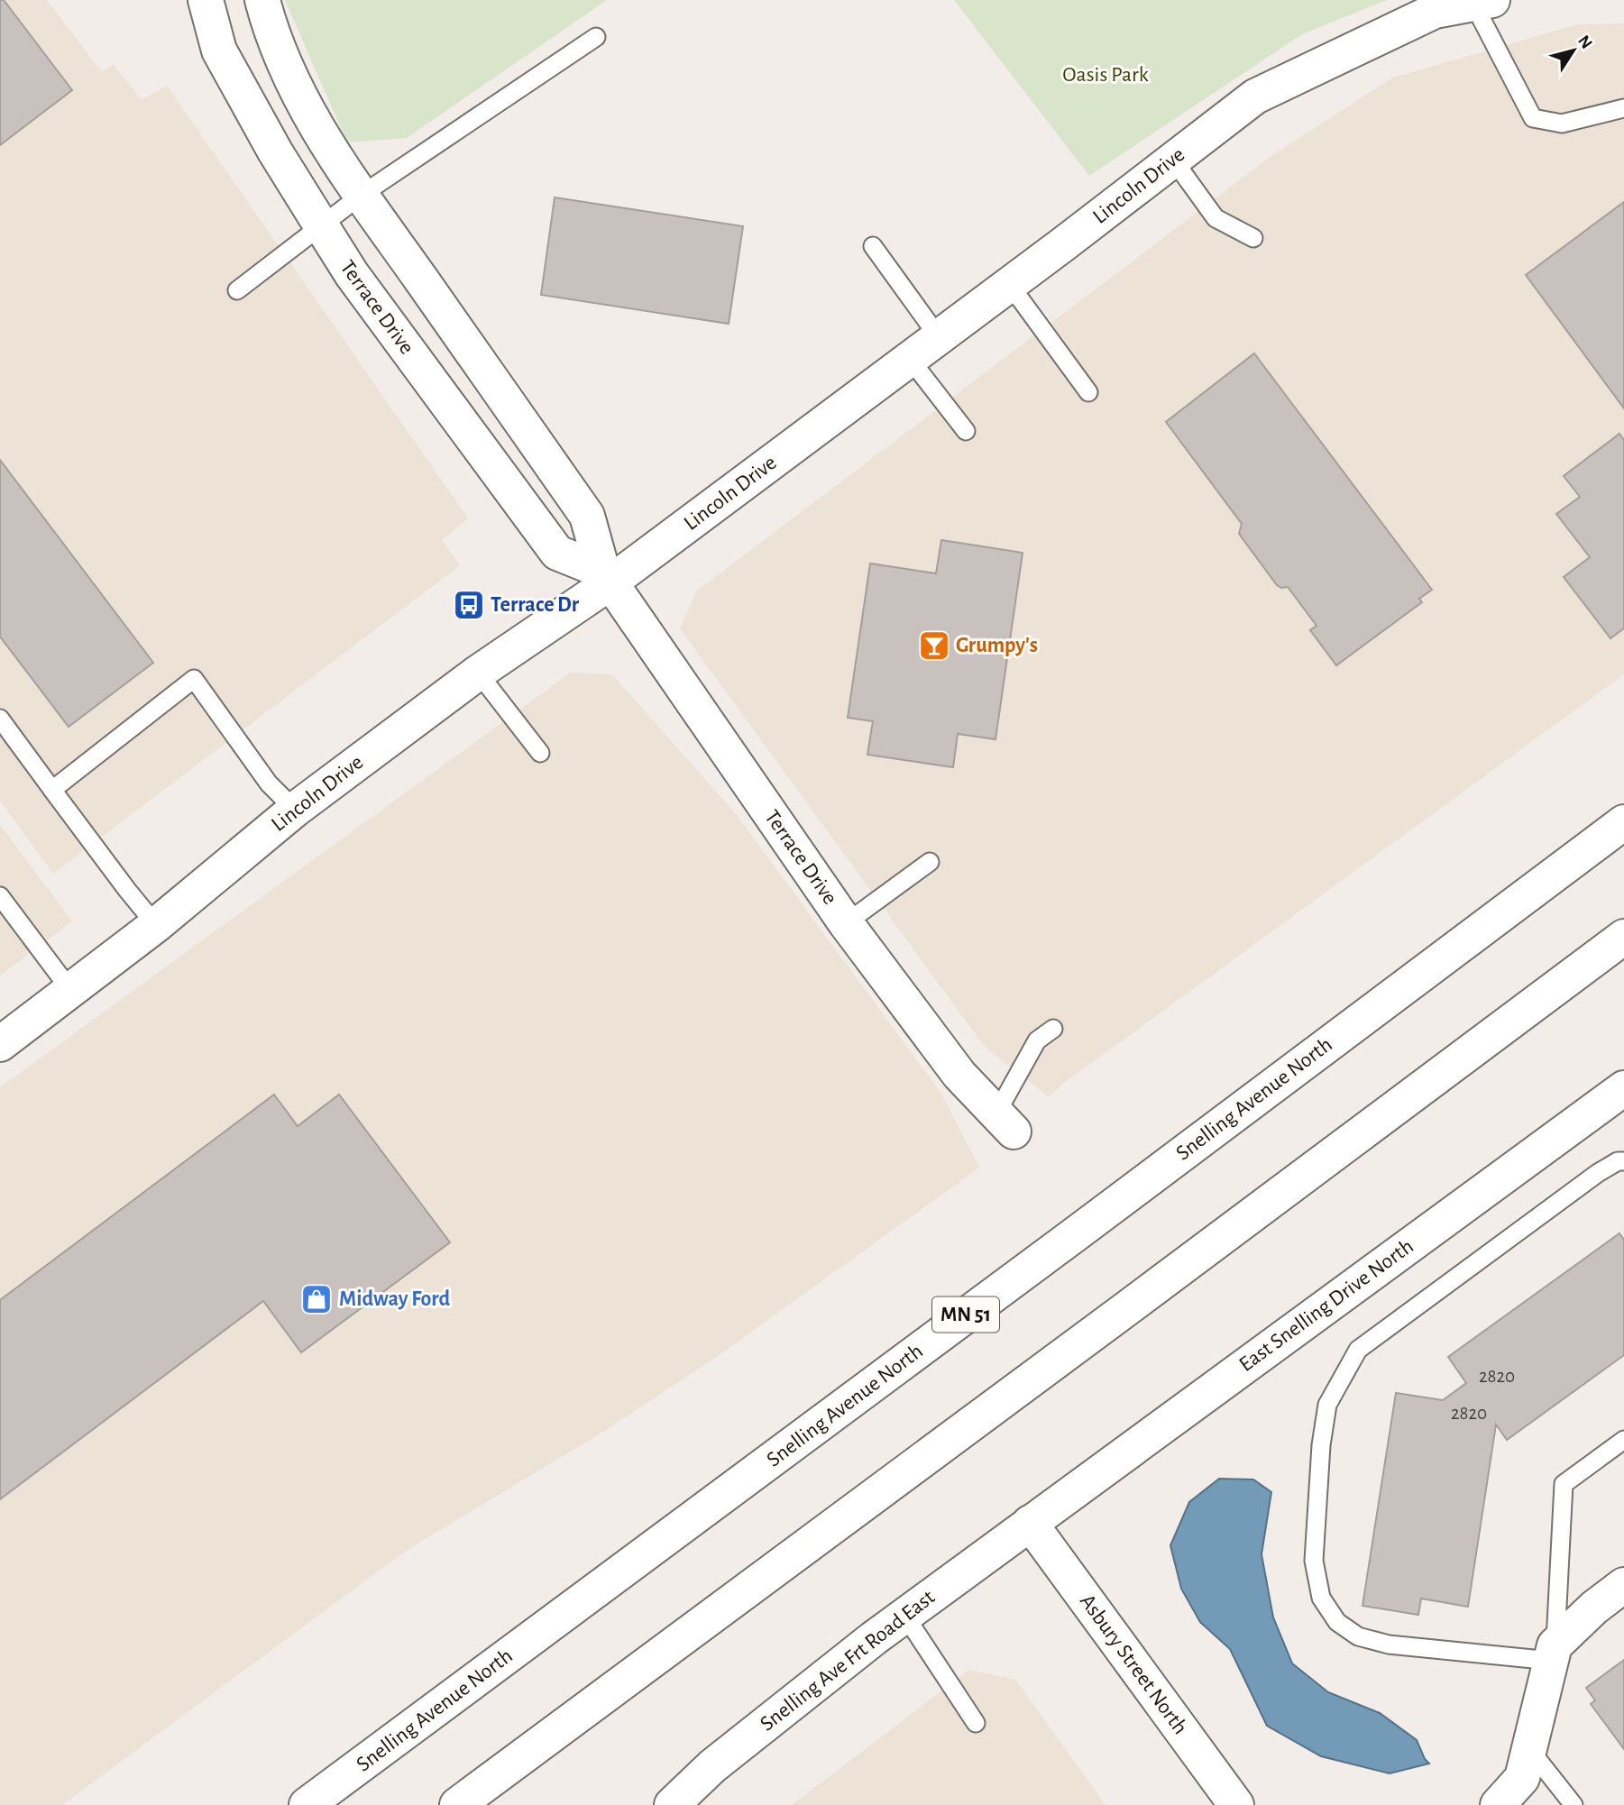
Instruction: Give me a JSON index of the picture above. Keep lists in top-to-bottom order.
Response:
{
  "streets": {
    "main road": [
      "Lincoln Drive",
      "Terrace Drive",
      "Snelling Avenue North",
      "East Snelling Drive North",
      "MN 51",
      "Snelling Ave Frt Road East",
      "Asbury Street North"
    ]
  },
  "crossings": [
    ["Lincoln Drive", "Terrace Drive"],
    ["East Snelling Drive North", "Snelling Ave Frt Road East"],
    ["East Snelling Drive North", "Asbury Street North"],
    ["Snelling Ave Frt Road East", "Asbury Street North"]
  ],
  "parks": ["Oasis Park"],
  "places": {
    "bus stop": ["Terrace Dr"],
    "bar": ["Grumpy's"],
    "shop": ["Midway Ford"]
  },
  "house_numbers": ["2820", "2820"],
  "north": "top right"
}
